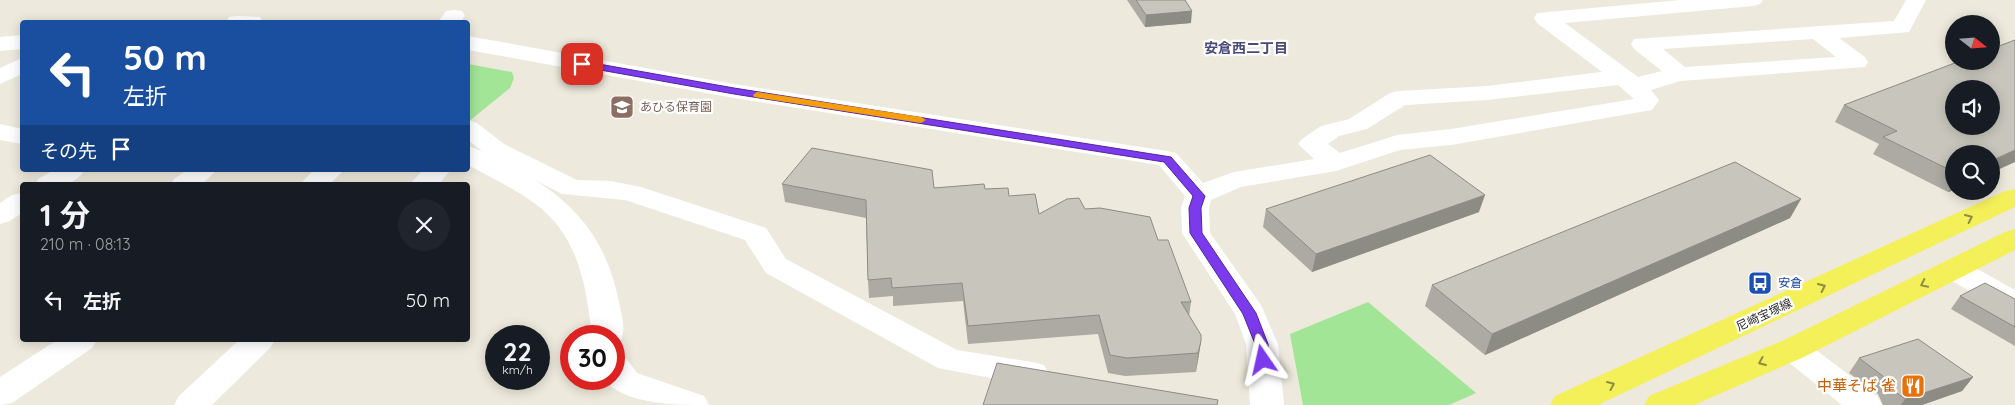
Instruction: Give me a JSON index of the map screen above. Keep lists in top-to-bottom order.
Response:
{
  "streets": {
    "main road": ["尼崎宝塚線"]
  },
  "districts": ["安倉西二丁目"],
  "places": {
    "school or university": ["あひる保育園"],
    "bus stop": ["安倉"],
    "restaurant": ["中華そば 雀"]
  },
  "north": "right",
  "page": {
    "turn": ["50 m", "左折"],
    "then": "その先",
    "heading": ["1 分", "210 m · 08:13"],
    "list": [
      {
        "name": "左折",
        "value": "50 m"
      }
    ],
    "speed": "22 km/h",
    "limit": "30"
  }
}
